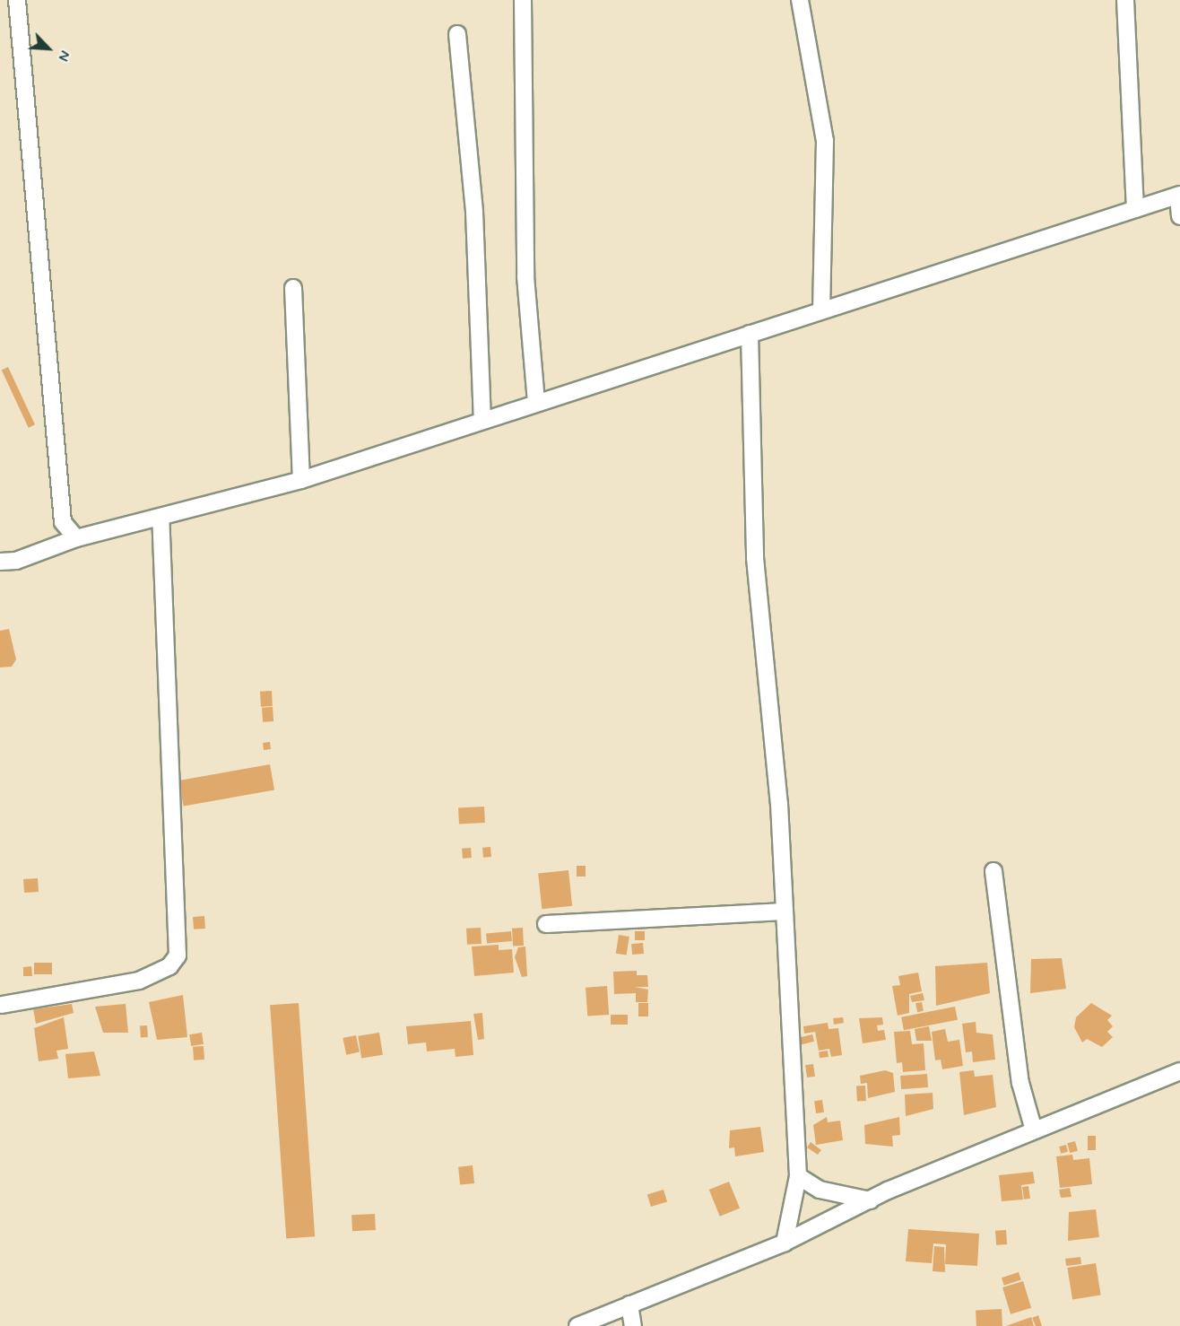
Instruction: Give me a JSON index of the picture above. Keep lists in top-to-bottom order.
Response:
{
  "north": "bottom right"
}
